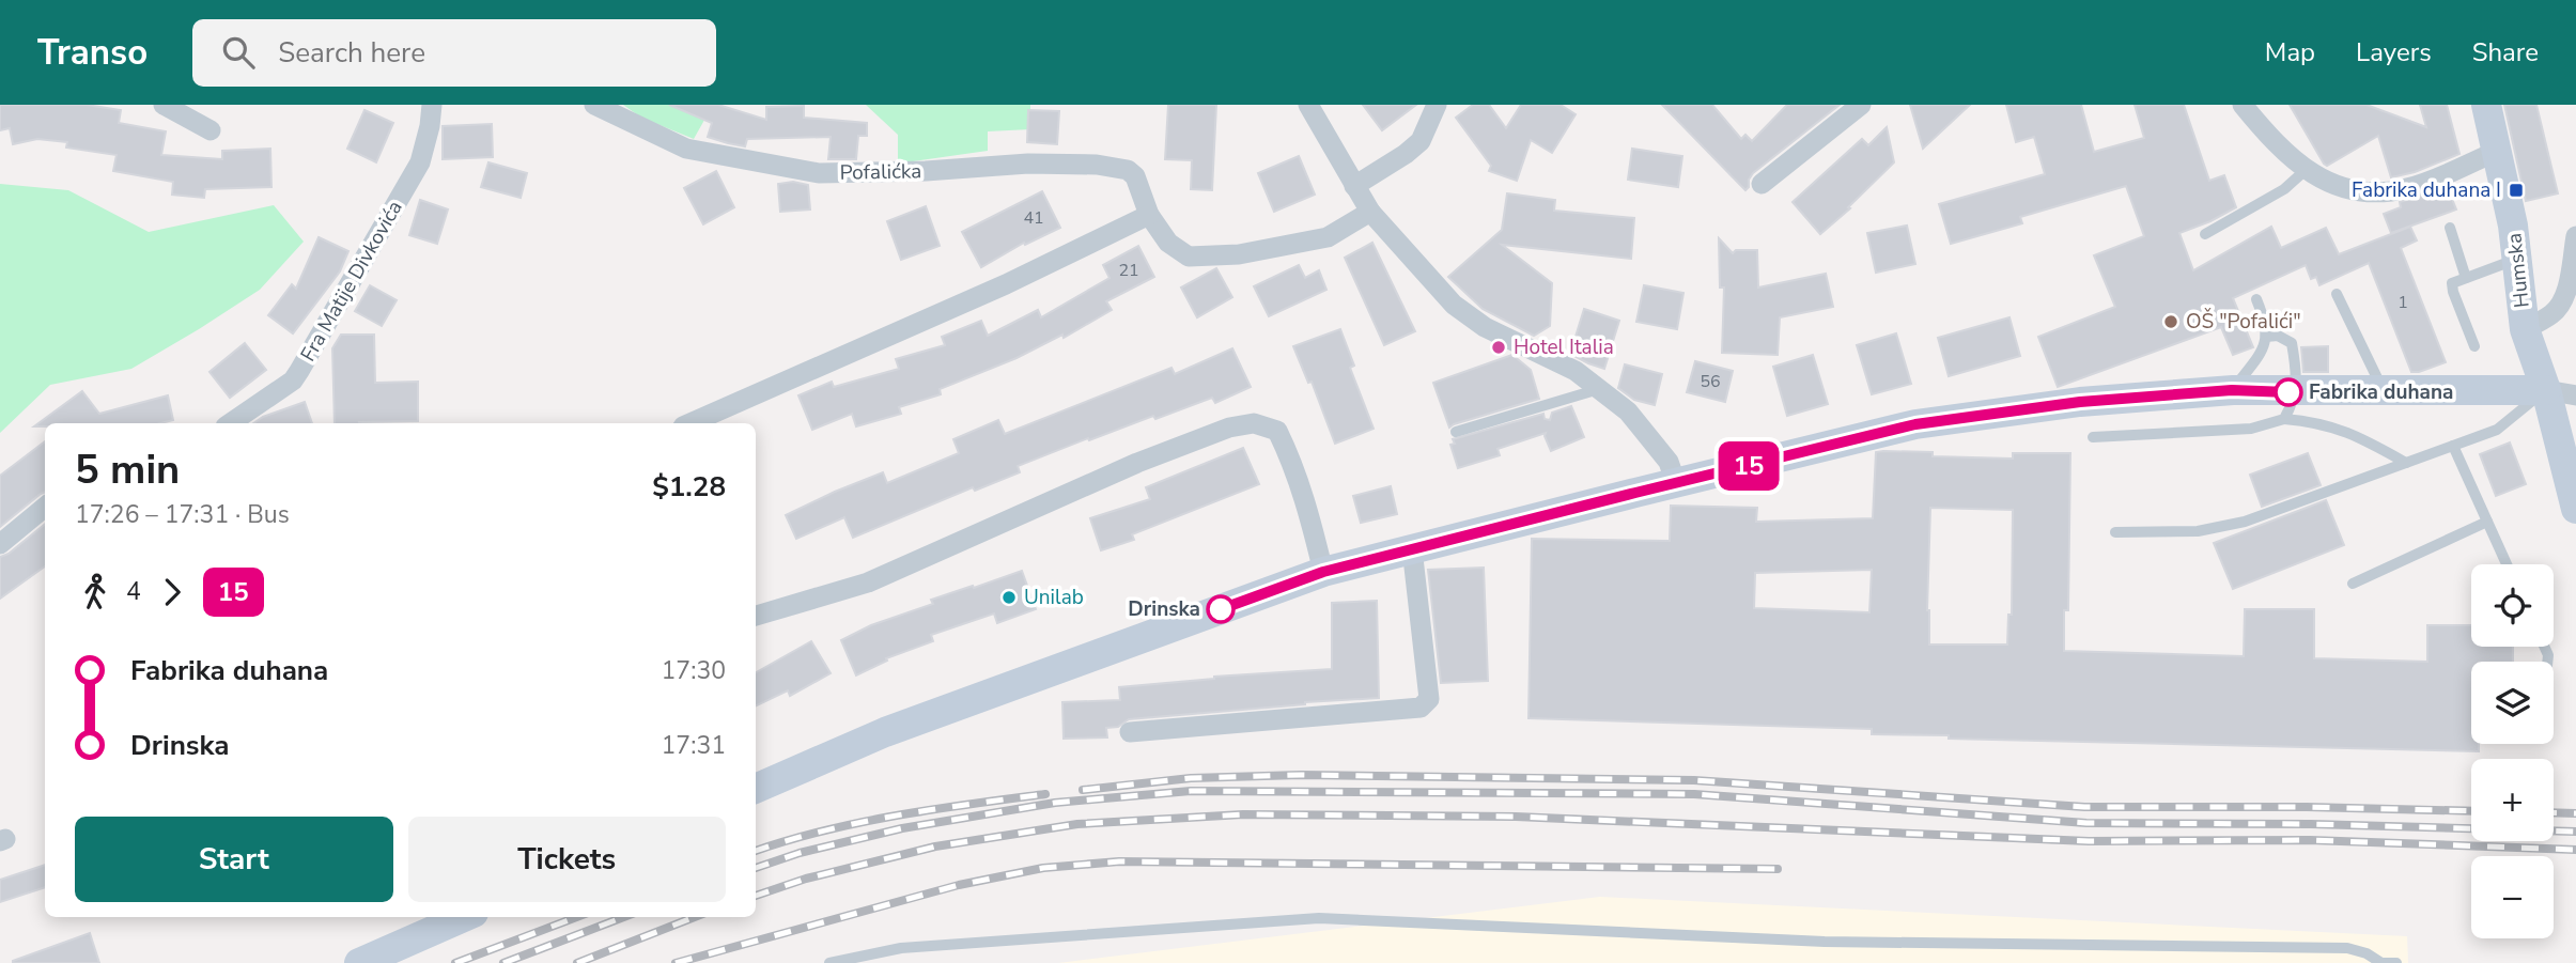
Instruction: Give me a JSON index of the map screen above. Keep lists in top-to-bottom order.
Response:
{
  "streets": {
    "main road": ["Humska"],
    "street": ["Pofalićka", "Fra Matije Divkovića"]
  },
  "places": {
    "transit": ["Fabrika duhana I"],
    "other": [
      "OŠ \"Pofalići\"",
      "Hotel Italia",
      "Fabrika duhana",
      "Unilab",
      "Drinska"
    ]
  },
  "lines": ["bus line 15"],
  "house_numbers": [
    "41",
    "21",
    "1",
    "56"
  ],
  "page": {
    "header": "Transo",
    "search": "Search here",
    "nav": ["Map", "Layers", "Share"],
    "on_map": "15",
    "heading": ["5 min", "17:26 – 17:31 · Bus", "$1.28"],
    "legs": ["4", "15"],
    "map_buttons": ["+", "−"],
    "list": [
      {
        "name": "Fabrika duhana",
        "value": "17:30"
      },
      {
        "name": "Drinska",
        "value": "17:31"
      }
    ],
    "buttons": ["Start", "Tickets"]
  }
}
